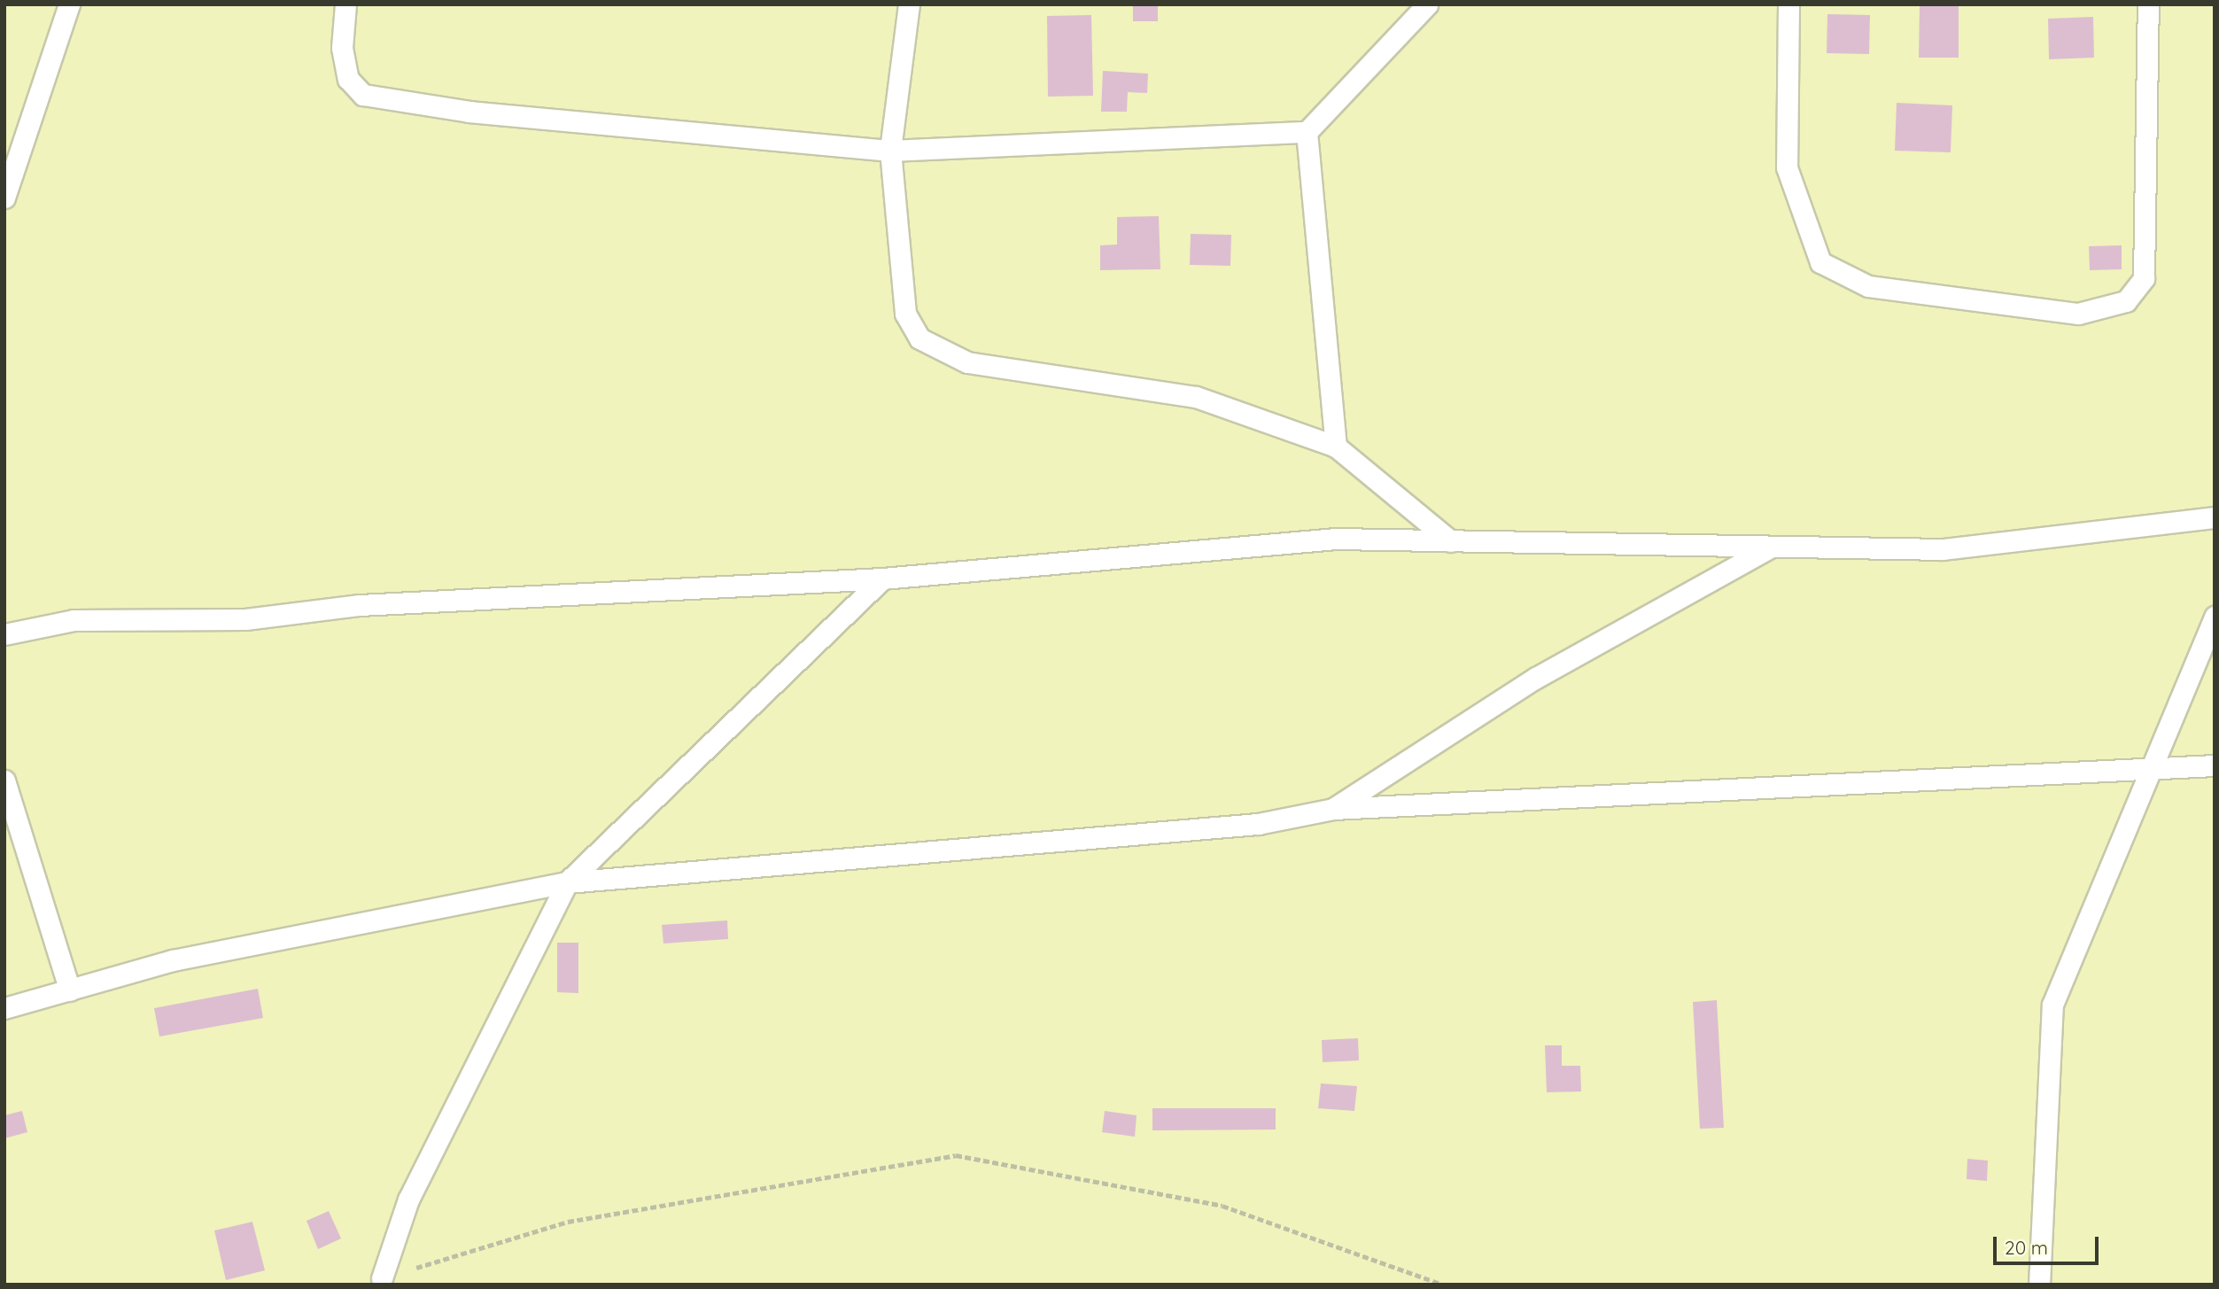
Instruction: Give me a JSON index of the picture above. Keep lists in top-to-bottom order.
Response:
{
  "scale_bar": "20 m"
}
